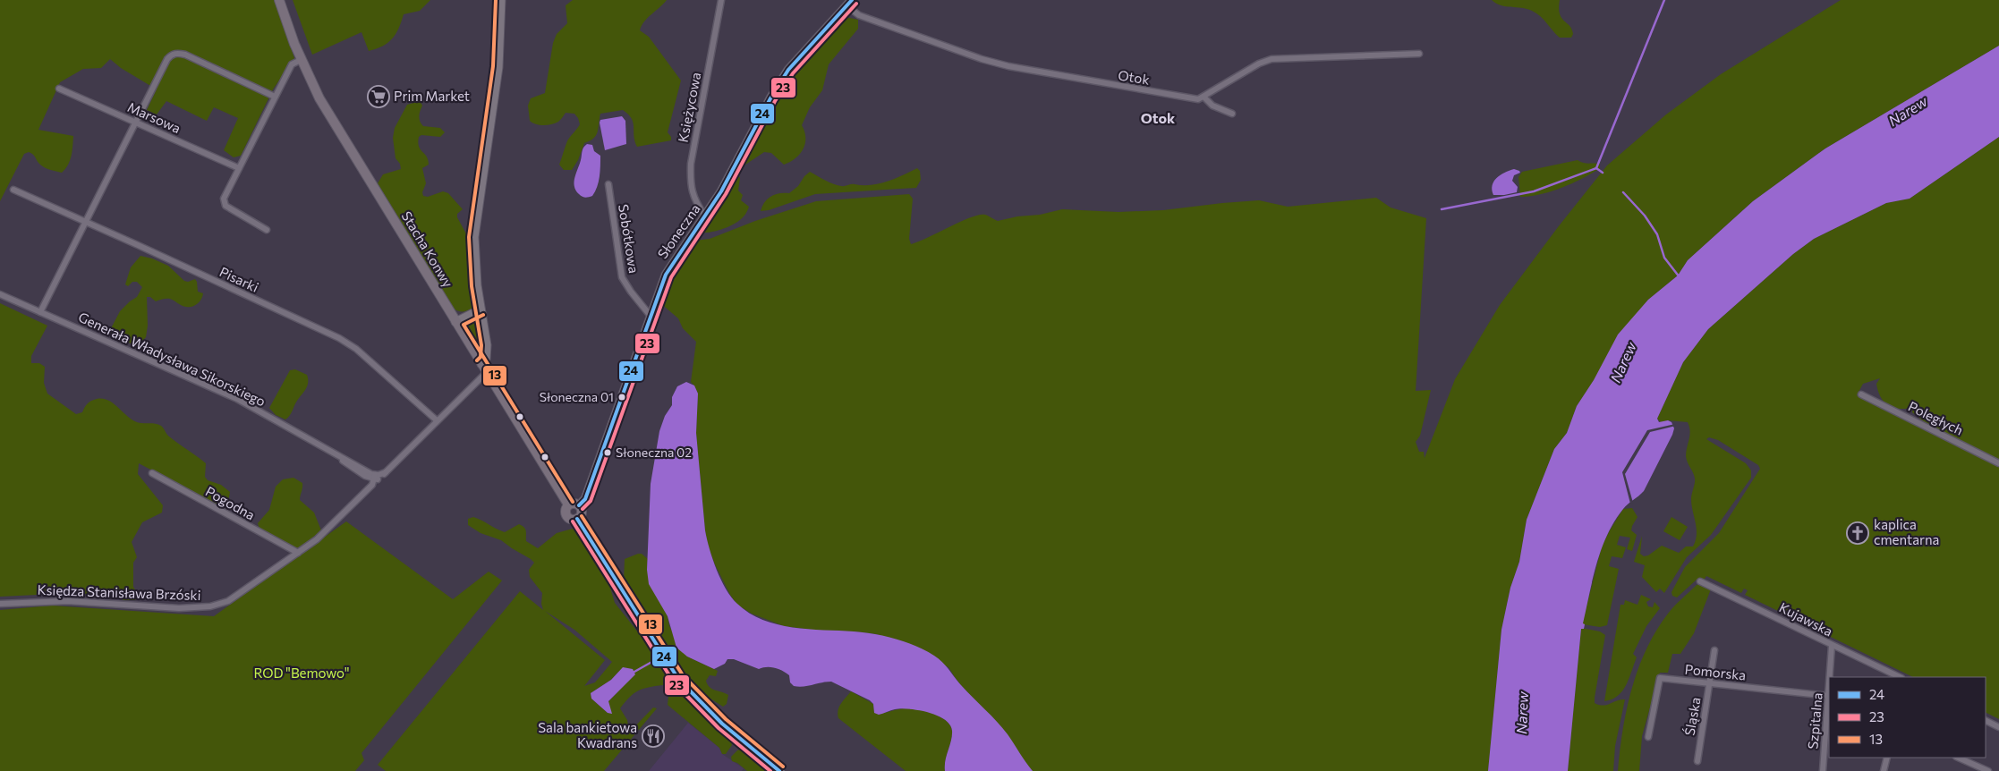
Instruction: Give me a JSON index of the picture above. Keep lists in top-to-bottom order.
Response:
{
  "streets": {
    "main road": ["Stacha Konwy"],
    "street": [
      "Otok",
      "Księżycowa",
      "Marsowa",
      "Słoneczna",
      "Sobótkowa",
      "Pisarki",
      "Generała Władysława Sikorskiego",
      "Poległych",
      "Pogodna",
      "Księdza Stanisława Brzóski",
      "Kujawska",
      "Pomorska",
      "Śląska",
      "Szpitalna"
    ]
  },
  "crossings": [
    ["Otok", "Słoneczna"],
    ["Księżycowa", "Słoneczna"],
    ["Słoneczna", "Sobótkowa"],
    ["Słoneczna", "Stacha Konwy"],
    ["Generała Władysława Sikorskiego", "Księdza Stanisława Brzóski"],
    ["Pogodna", "Księdza Stanisława Brzóski"],
    ["Kujawska", "Szpitalna"],
    ["Pomorska", "Śląska"],
    ["Pomorska", "Szpitalna"]
  ],
  "districts": ["Otok"],
  "water": ["Narew"],
  "parks": ["ROD \"Bemowo\""],
  "places": {
    "supermarket": ["Prim Market"],
    "other": ["Słoneczna 01", "Słoneczna 02"],
    "church": ["kaplica cmentarna"],
    "restaurant": ["Sala bankietowa Kwadrans"]
  },
  "lines": ["transit line 24", "transit line 13", "transit line 23"],
  "legend": ["24", "23", "13"]
}
